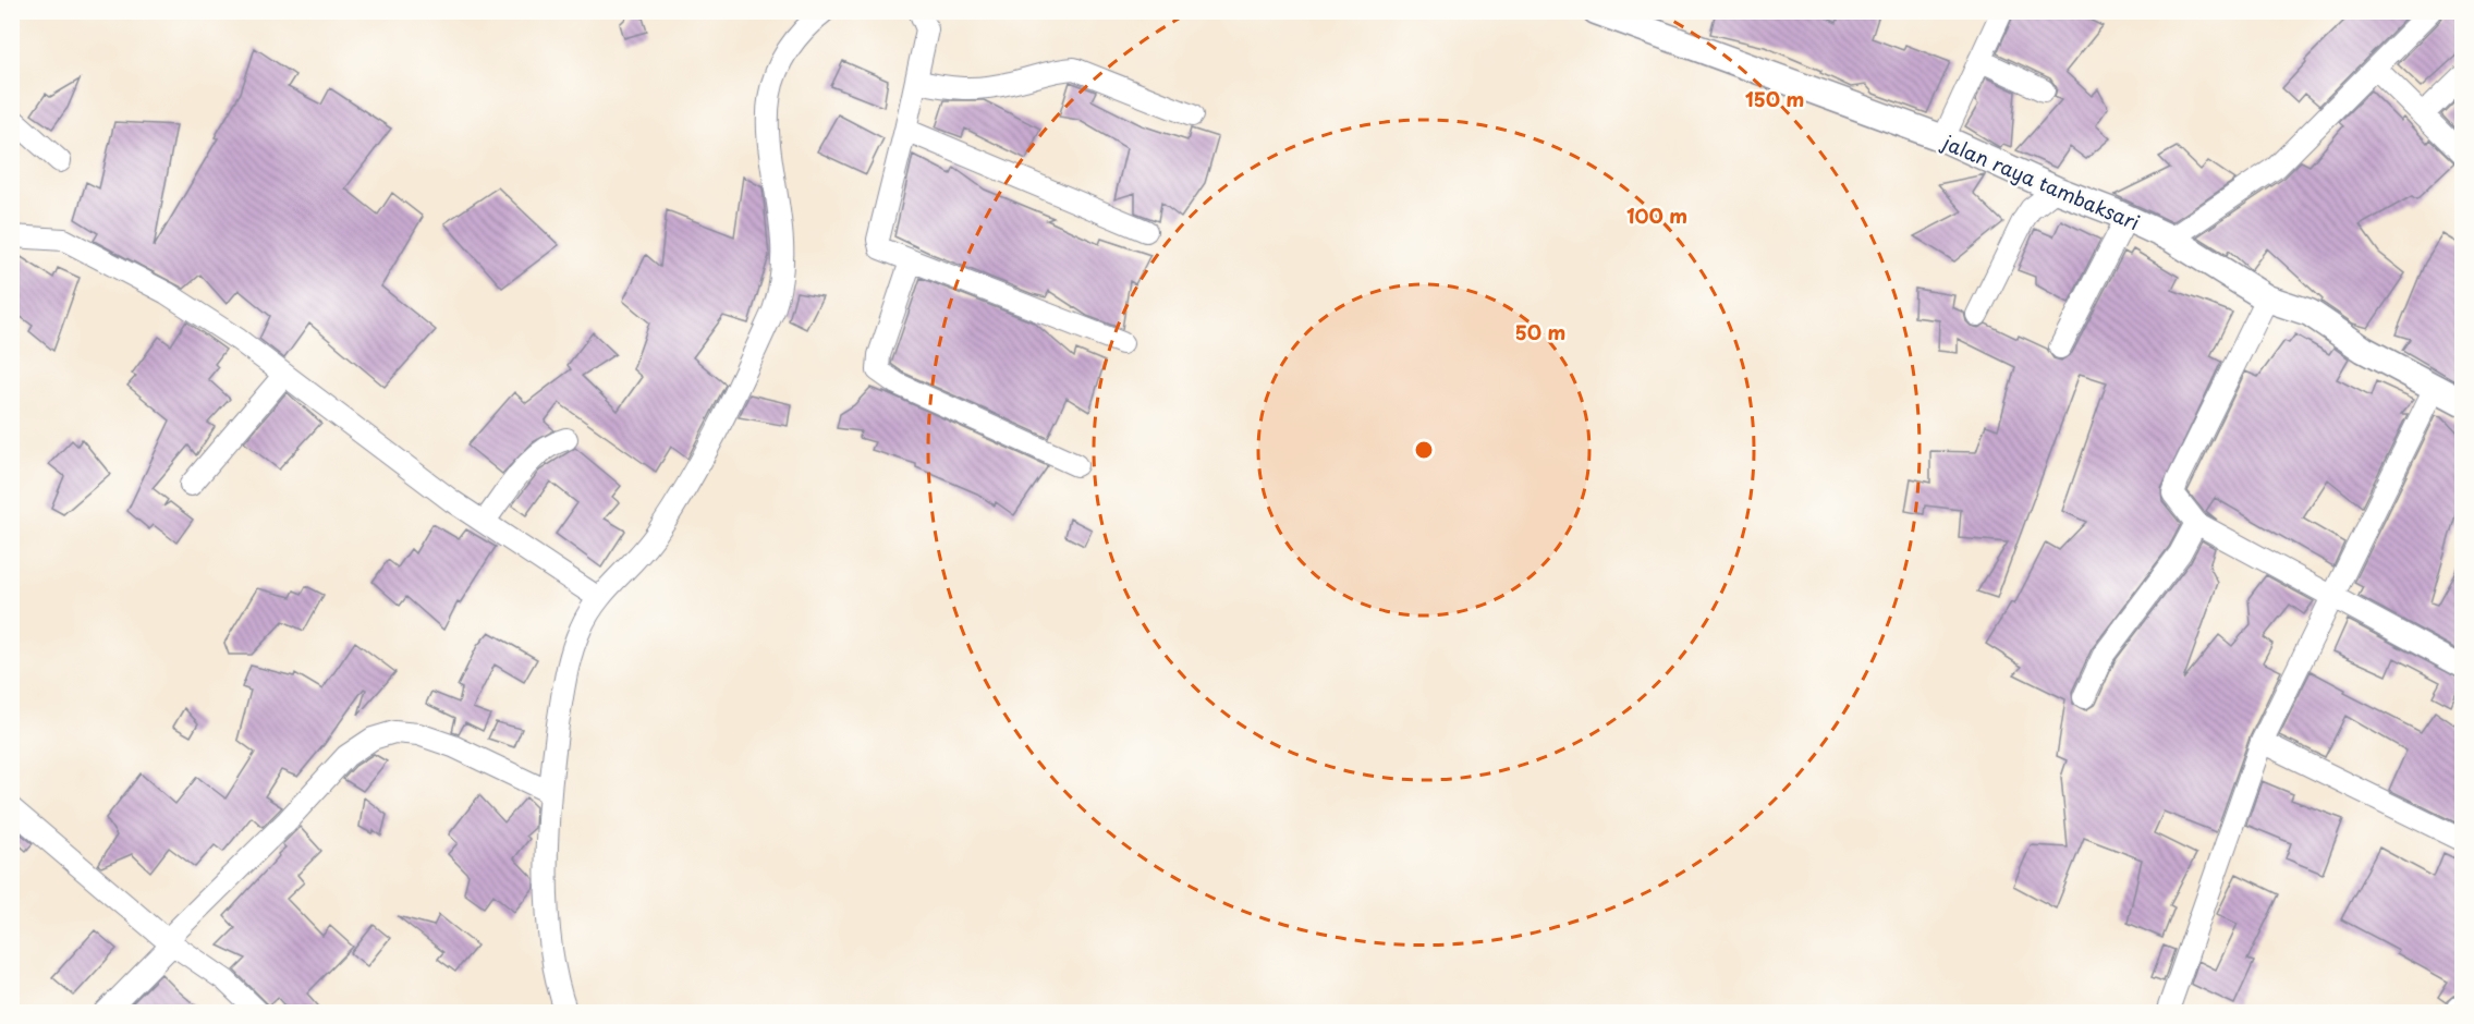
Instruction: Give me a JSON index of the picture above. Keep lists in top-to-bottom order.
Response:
{
  "streets": {
    "street": ["jalan raya tambaksari"]
  },
  "rings": ["150 m", "100 m", "50 m"]
}
